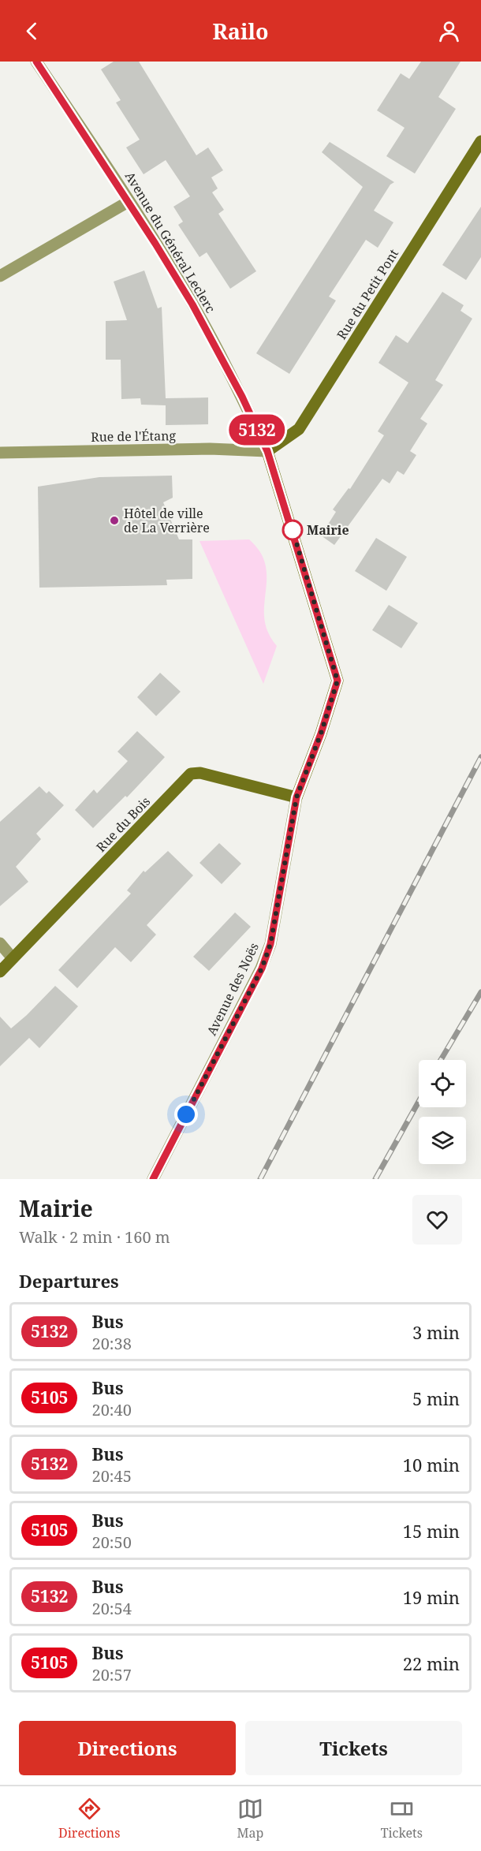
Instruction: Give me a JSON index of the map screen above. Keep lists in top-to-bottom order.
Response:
{
  "streets": {
    "street": [
      "Avenue du Général Leclerc",
      "Rue du Petit Pont",
      "Rue de l'Étang",
      "Rue du Bois",
      "Avenue des Noës"
    ]
  },
  "crossings": [
    ["Avenue du Général Leclerc", "Rue du Petit Pont"],
    ["Avenue du Général Leclerc", "Rue de l'Étang"],
    ["Avenue du Général Leclerc", "Rue du Bois"],
    ["Avenue du Général Leclerc", "Avenue des Noës"],
    ["Rue du Petit Pont", "Rue de l'Étang"],
    ["Rue du Bois", "Avenue des Noës"]
  ],
  "places": ["Hôtel de ville de La Verrière", "Mairie"],
  "lines": ["bus line 5132"],
  "page": {
    "header": "Railo",
    "on_map": "5132",
    "heading": [
      ["Mairie", "Walk · 2 min · 160 m"],
      "Departures"
    ],
    "list": [
      {
        "mark": "5132",
        "name": "Bus",
        "note": "20:38",
        "value": "3 min"
      },
      {
        "mark": "5105",
        "name": "Bus",
        "note": "20:40",
        "value": "5 min"
      },
      {
        "mark": "5132",
        "name": "Bus",
        "note": "20:45",
        "value": "10 min"
      },
      {
        "mark": "5105",
        "name": "Bus",
        "note": "20:50",
        "value": "15 min"
      },
      {
        "mark": "5132",
        "name": "Bus",
        "note": "20:54",
        "value": "19 min"
      },
      {
        "mark": "5105",
        "name": "Bus",
        "note": "20:57",
        "value": "22 min"
      }
    ],
    "buttons": ["Directions", "Tickets"],
    "tabs": ["Directions", "Map", "Tickets"]
  }
}
